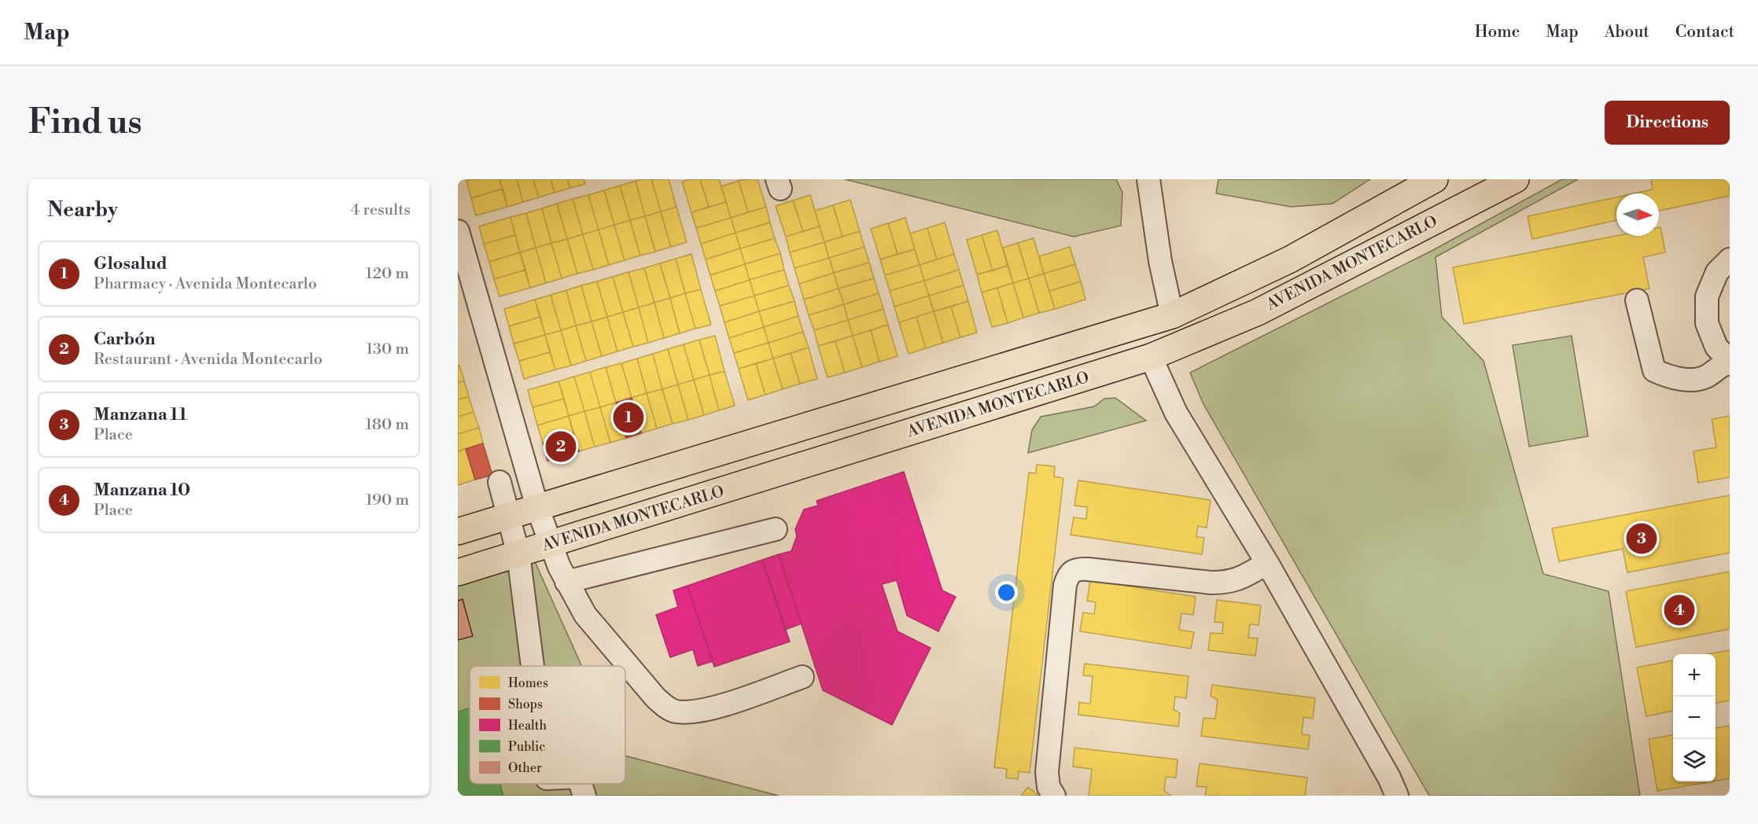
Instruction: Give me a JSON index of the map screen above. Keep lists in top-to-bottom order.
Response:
{
  "streets": {
    "main road": ["AVENIDA MONTECARLO"]
  },
  "legend": [
    "Homes",
    "Shops",
    "Health",
    "Public",
    "Other"
  ],
  "north": "right",
  "page": {
    "header": "Map",
    "nav": [
      "Home",
      "Map",
      "About",
      "Contact"
    ],
    "buttons": "Directions",
    "title": "Find us",
    "heading": ["Nearby", "4 results"],
    "list": [
      {
        "mark": "1",
        "name": "Glosalud",
        "note": "Pharmacy · Avenida Montecarlo",
        "value": "120 m"
      },
      {
        "mark": "2",
        "name": "Carbón",
        "note": "Restaurant · Avenida Montecarlo",
        "value": "130 m"
      },
      {
        "mark": "3",
        "name": "Manzana 11",
        "note": "Place",
        "value": "180 m"
      },
      {
        "mark": "4",
        "name": "Manzana 10",
        "note": "Place",
        "value": "190 m"
      }
    ],
    "pins": [
      "1",
      "2",
      "3",
      "4"
    ],
    "map_buttons": ["+", "−"]
  }
}
